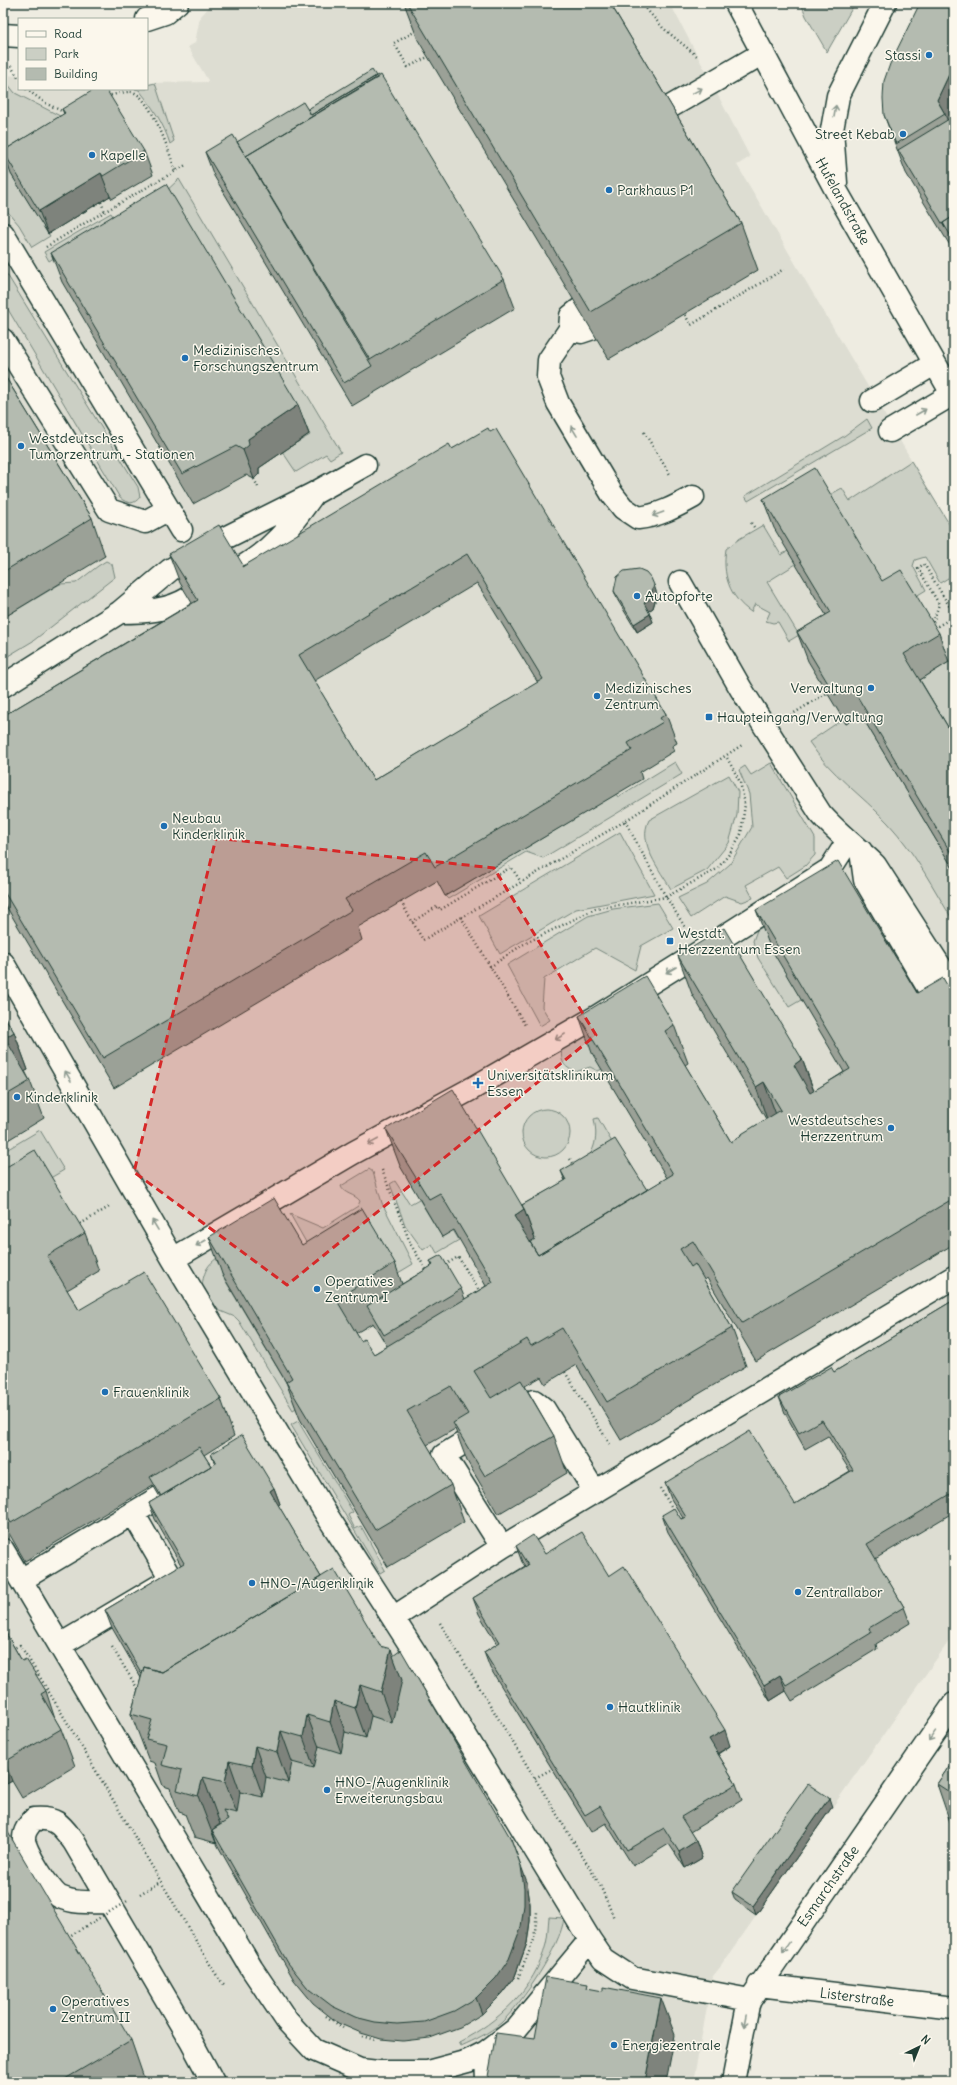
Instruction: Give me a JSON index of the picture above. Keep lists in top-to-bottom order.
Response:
{
  "streets": {
    "street": ["Hufelandstraße", "Esmarchstraße", "Listerstraße"]
  },
  "crossings": [
    ["Esmarchstraße", "Listerstraße"]
  ],
  "one_way": ["Esmarchstraße"],
  "places": {
    "other": [
      "Stassi",
      "Street Kebab",
      "Kapelle",
      "Parkhaus P1",
      "Medizinisches Forschungszentrum",
      "Westdeutsches Tumorzentrum - Stationen",
      "Autopforte",
      "Verwaltung",
      "Medizinisches Zentrum",
      "Neubau Kinderklinik",
      "Kinderklinik",
      "Westdeutsches Herzzentrum",
      "Operatives Zentrum I",
      "Frauenklinik",
      "HNO-/Augenklinik",
      "Zentrallabor",
      "Hautklinik",
      "HNO-/Augenklinik Erweiterungsbau",
      "Operatives Zentrum II",
      "Energiezentrale"
    ],
    "transit": ["Haupteingang/Verwaltung", "Westdt. Herzzentrum Essen"],
    "health": ["Universitätsklinikum Essen"]
  },
  "legend": ["Road", "Park", "Building"],
  "north": "top right"
}
